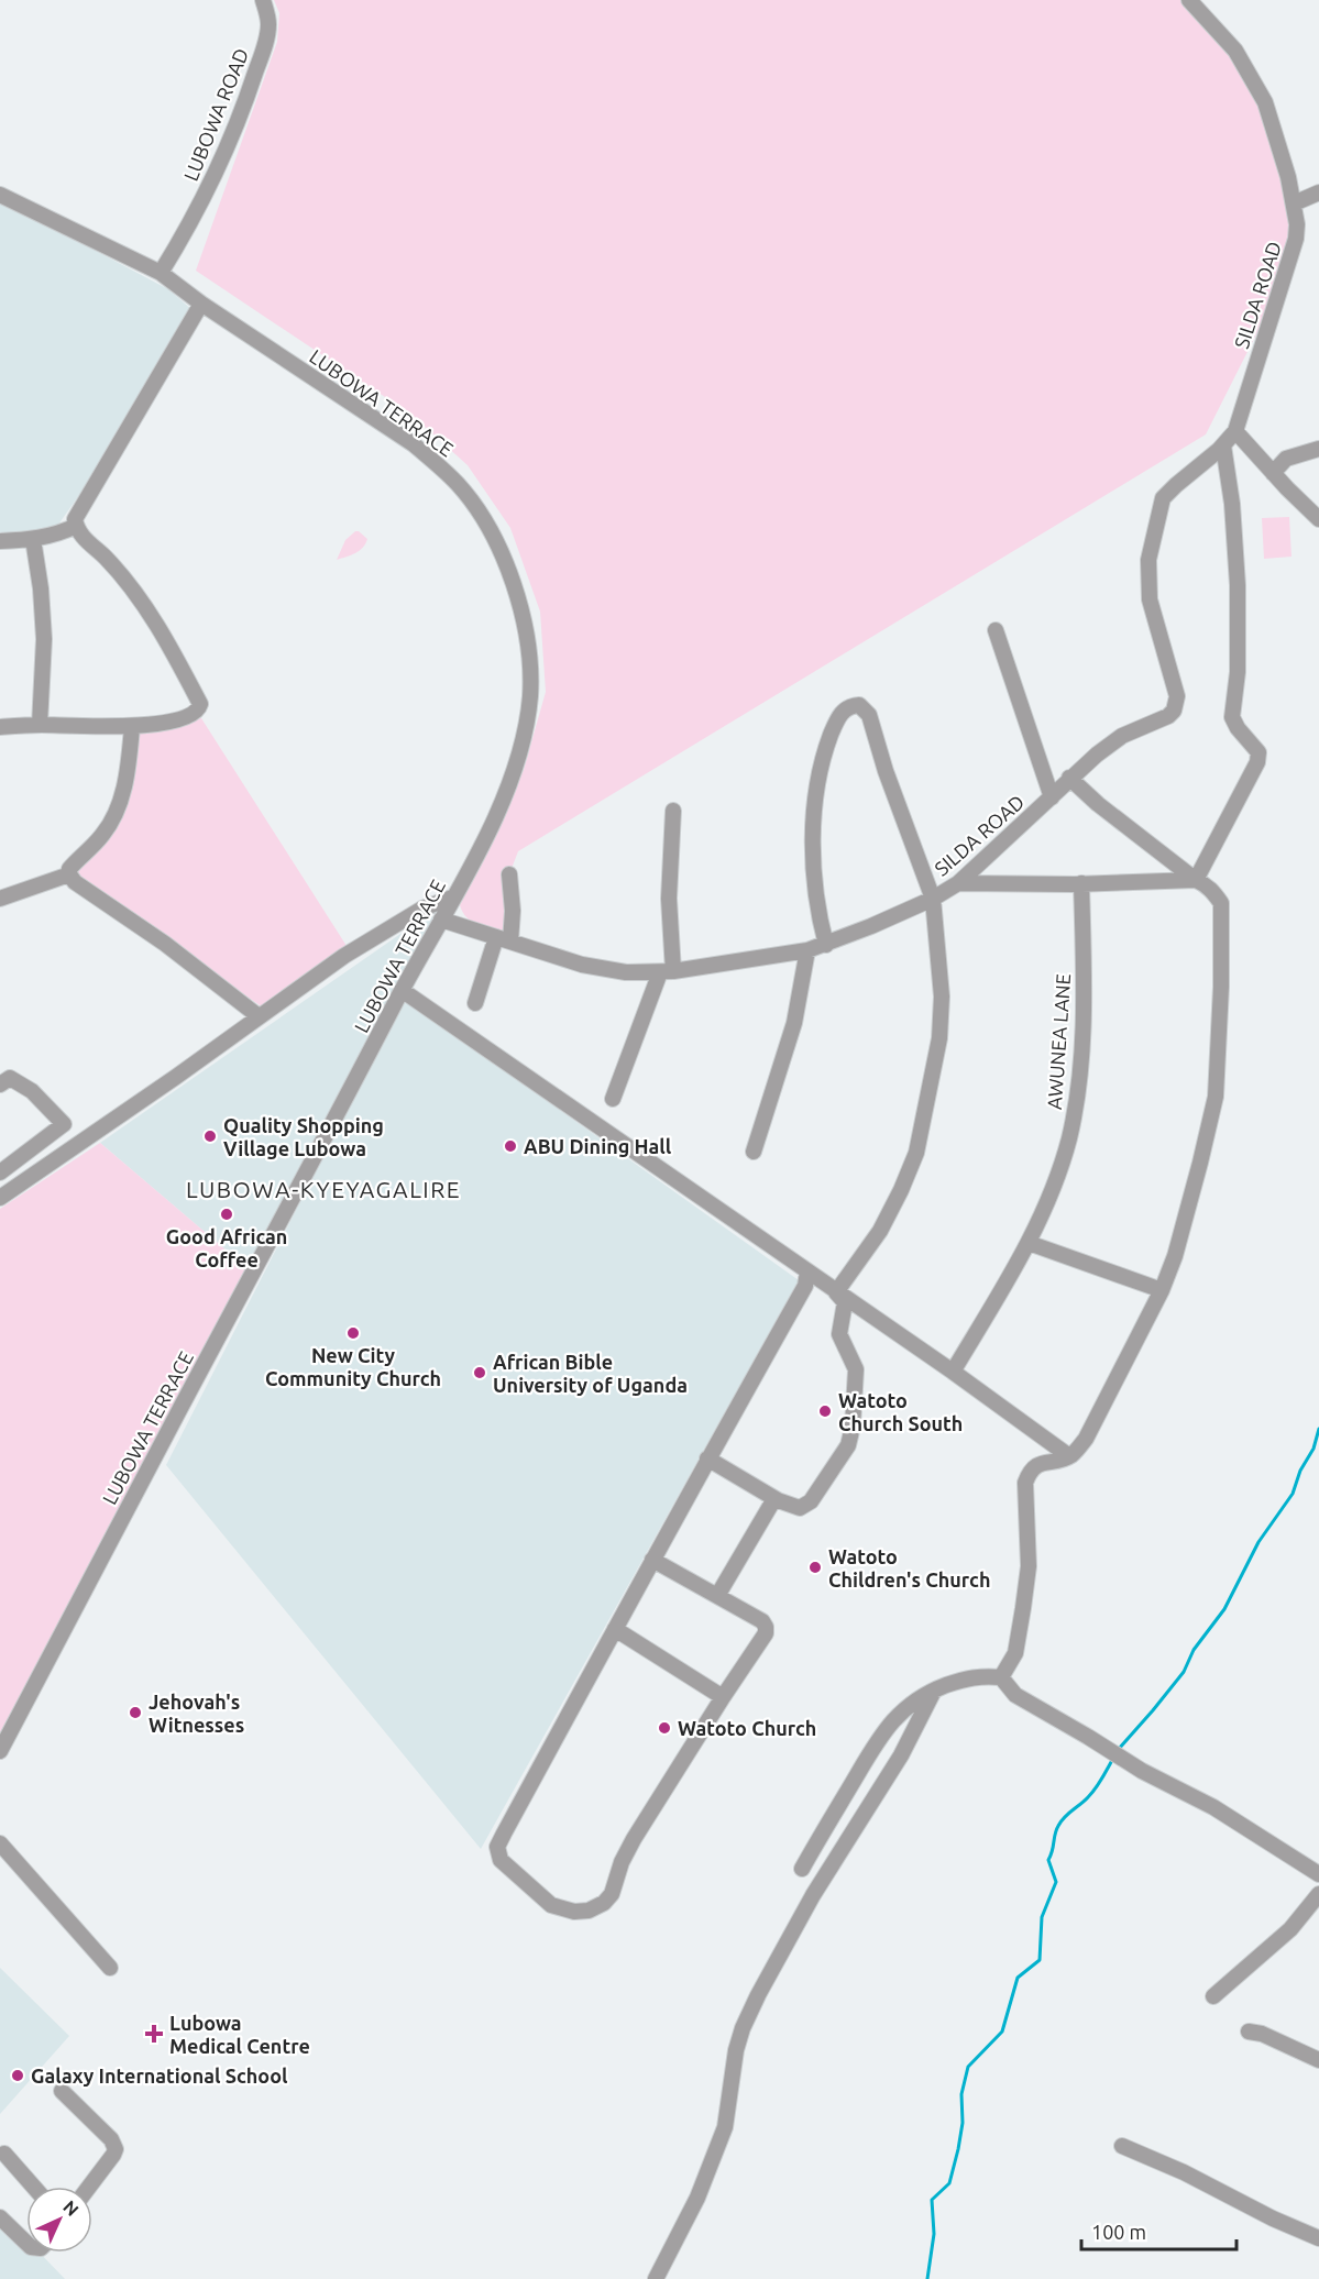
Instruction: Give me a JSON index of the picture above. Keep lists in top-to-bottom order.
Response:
{
  "streets": {
    "street": [
      "LUBOWA ROAD",
      "SILDA ROAD",
      "LUBOWA TERRACE",
      "AWUNEA LANE"
    ]
  },
  "crossings": [
    ["LUBOWA ROAD", "LUBOWA TERRACE"],
    ["SILDA ROAD", "LUBOWA TERRACE"]
  ],
  "districts": ["LUBOWA-KYEYAGALIRE"],
  "places": {
    "other": [
      "Quality Shopping Village Lubowa",
      "ABU Dining Hall",
      "Good African Coffee",
      "New City Community Church",
      "African Bible University of Uganda",
      "Watoto Church South",
      "Watoto Children's Church",
      "Jehovah's Witnesses",
      "Watoto Church",
      "Galaxy International School"
    ],
    "health": ["Lubowa Medical Centre"]
  },
  "scale_bar": "100 m",
  "north": "top right"
}
